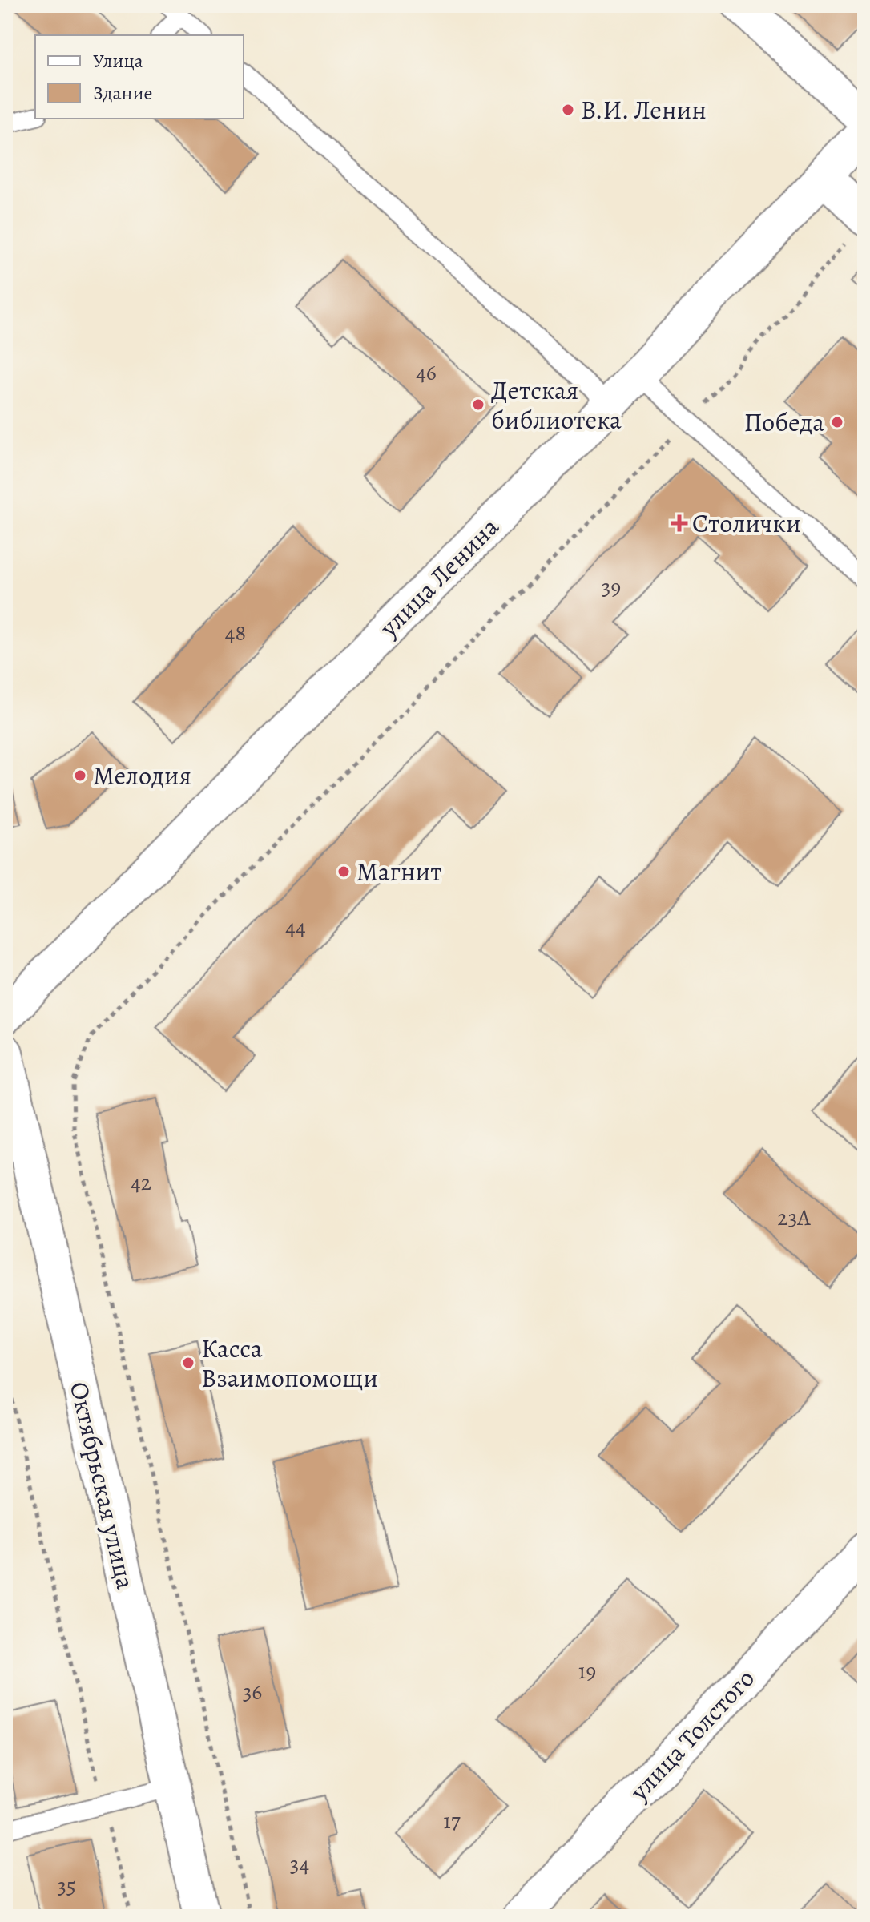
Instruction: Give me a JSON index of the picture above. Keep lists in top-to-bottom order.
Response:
{
  "streets": {
    "street": ["улица Ленина", "Октябрьская улица", "улица Толстого"]
  },
  "places": {
    "other": [
      "В.И. Ленин",
      "Детская библиотека",
      "Победа",
      "Мелодия",
      "Магнит",
      "Касса Взаимопомощи"
    ],
    "health": ["Столички"]
  },
  "house_numbers": [
    "46",
    "39",
    "48",
    "44",
    "42",
    "23А",
    "19",
    "36",
    "17",
    "34",
    "35"
  ],
  "legend": ["Улица", "Здание"]
}
